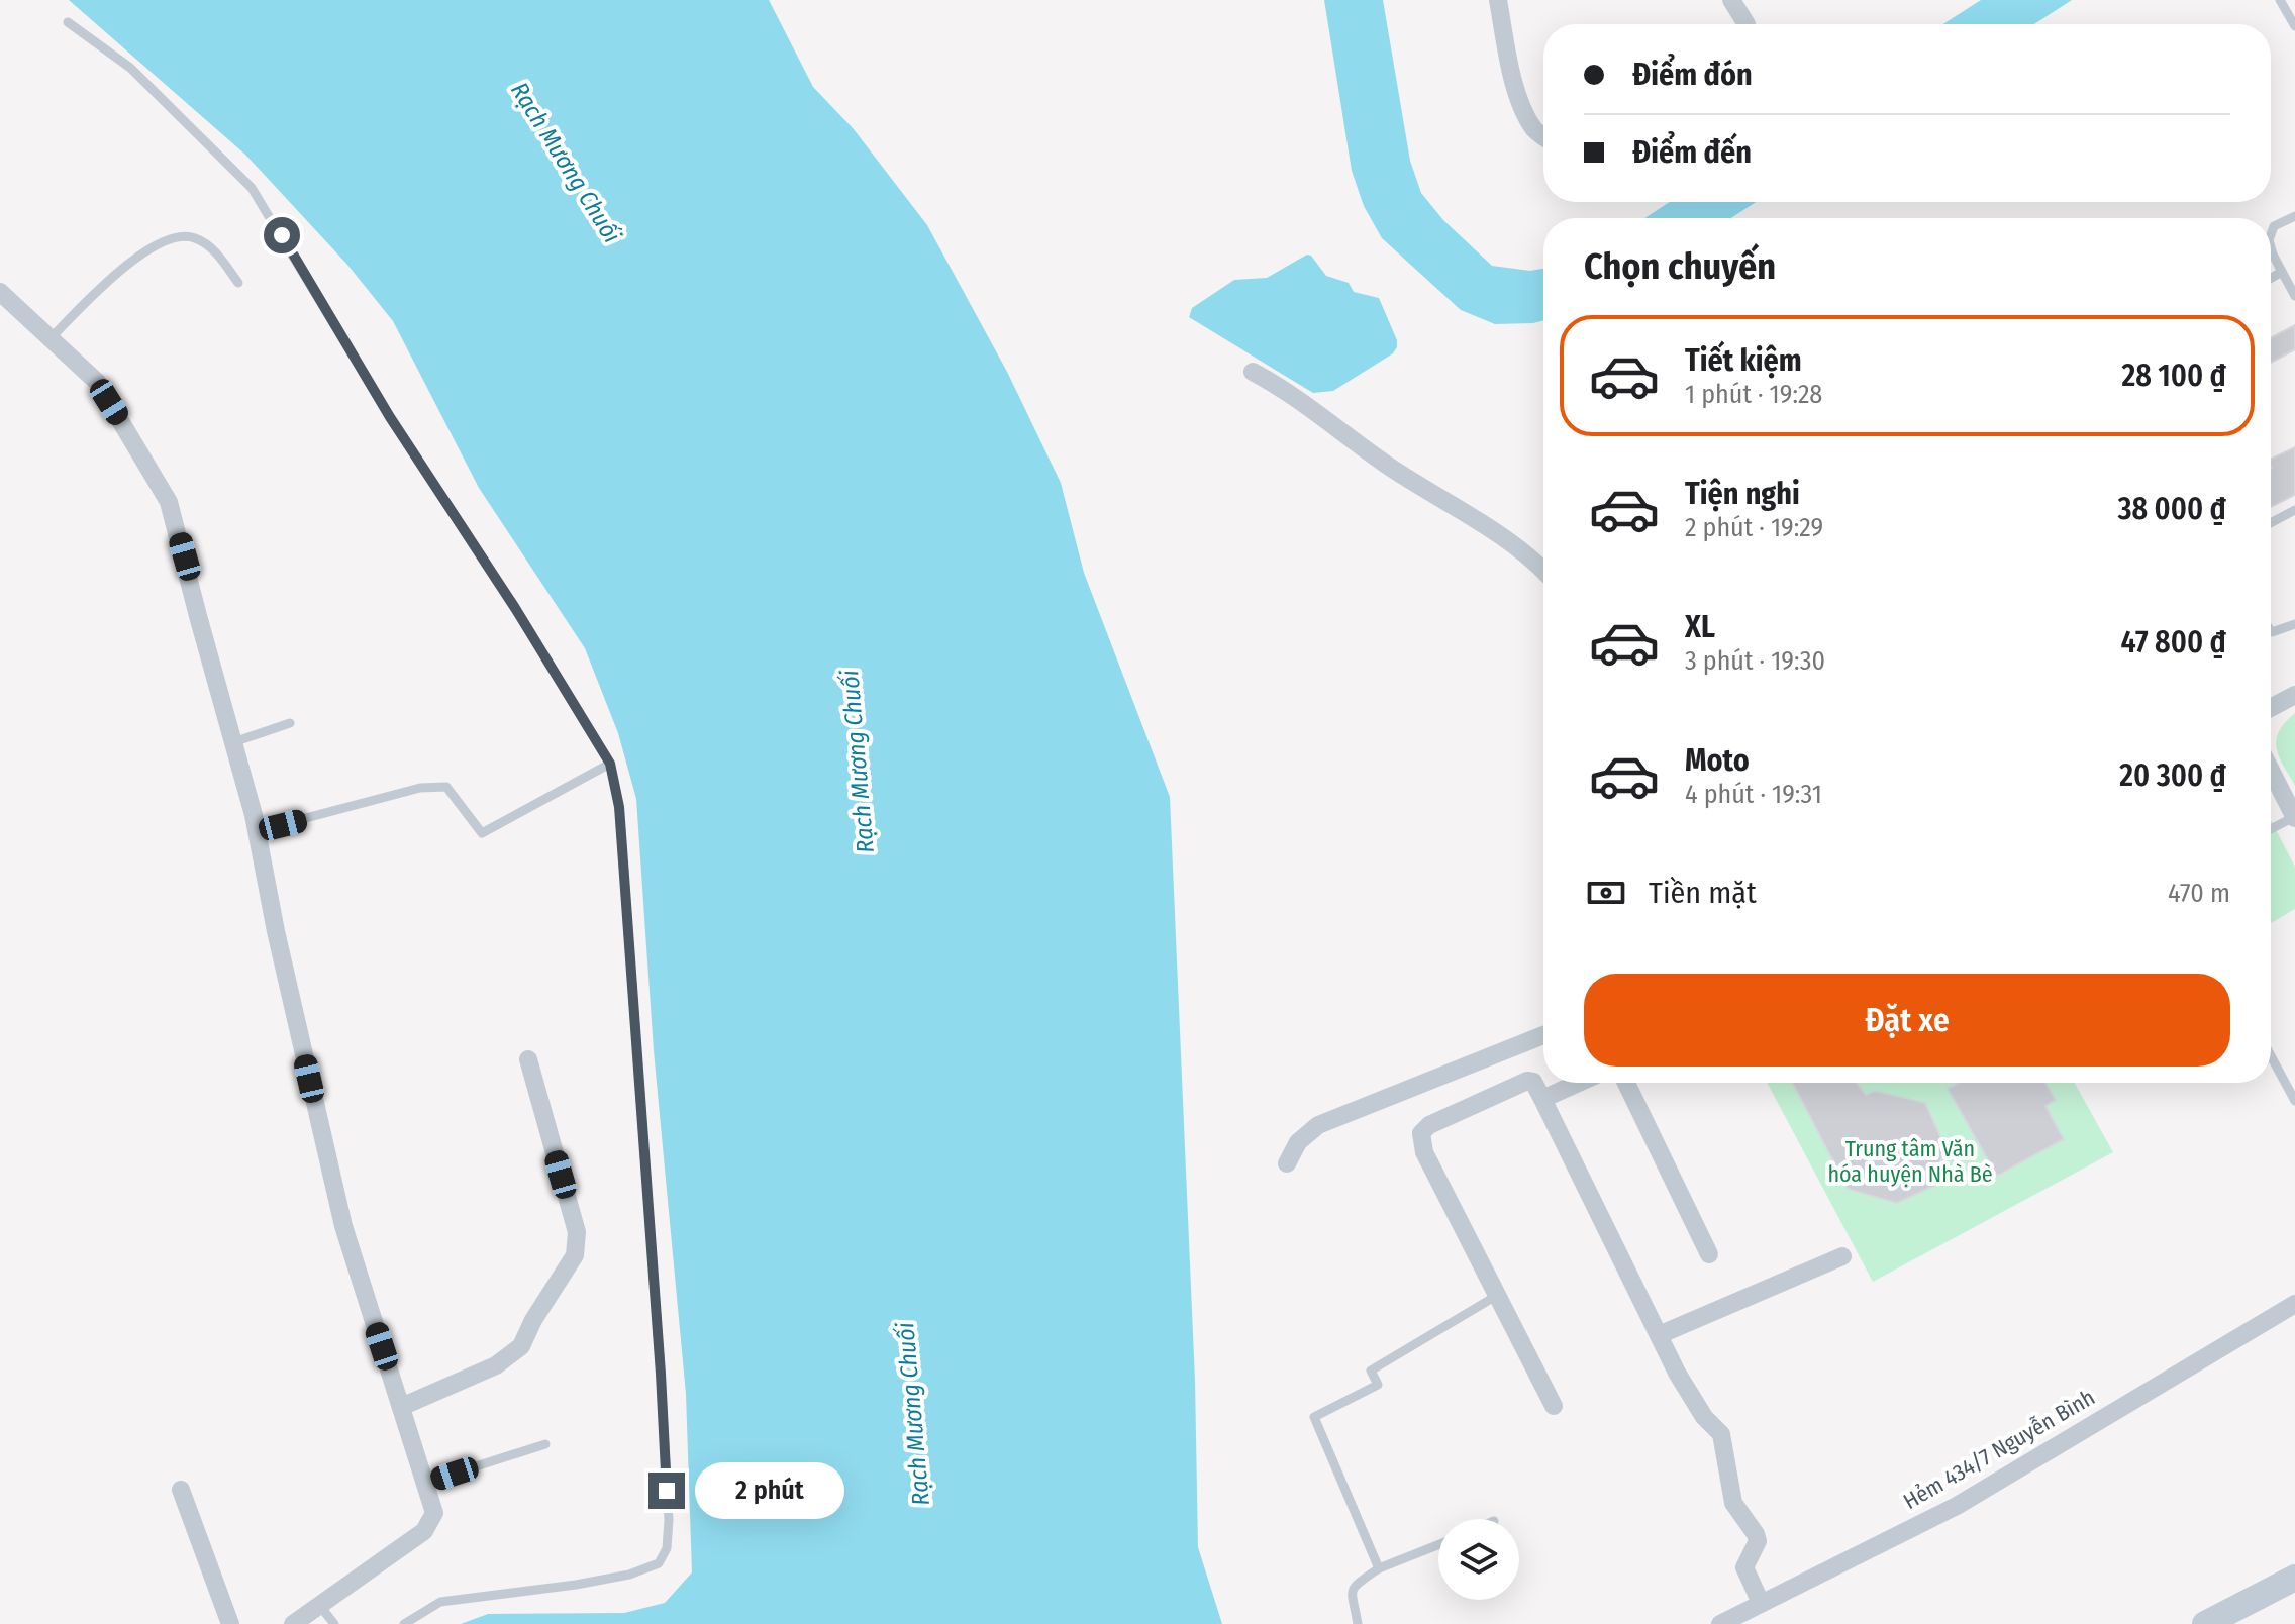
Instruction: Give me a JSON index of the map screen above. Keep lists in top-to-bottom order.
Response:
{
  "streets": {
    "street": ["Hẻm 434/7 Nguyễn Bình"]
  },
  "water": ["Rạch Mương Chuối"],
  "parks": ["Trung tâm Văn hóa huyện Nhà Bè"],
  "page": {
    "banner": ["Điểm đón", "Điểm đến"],
    "heading": "Chọn chuyến",
    "list": [
      {
        "name": "Tiết kiệm",
        "note": "1 phút · 19:28",
        "value": "28 100 ₫"
      },
      {
        "name": "Tiện nghi",
        "note": "2 phút · 19:29",
        "value": "38 000 ₫"
      },
      {
        "name": "XL",
        "note": "3 phút · 19:30",
        "value": "47 800 ₫"
      },
      {
        "name": "Moto",
        "note": "4 phút · 19:31",
        "value": "20 300 ₫"
      }
    ],
    "pay": ["Tiền mặt", "470 m"],
    "buttons": "Đặt xe",
    "bubble": "2 phút"
  }
}
